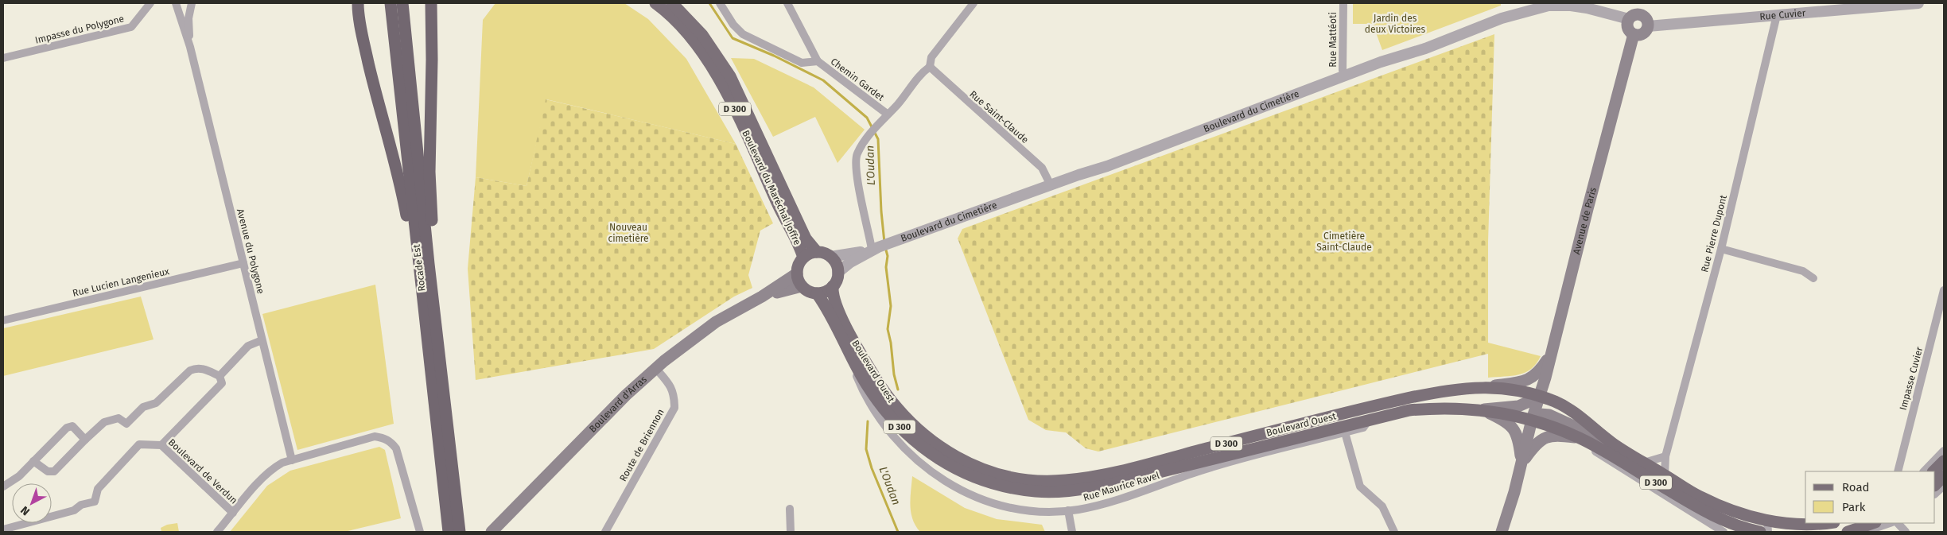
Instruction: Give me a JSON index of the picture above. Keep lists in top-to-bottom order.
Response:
{
  "streets": {
    "highway": ["Rocade Est"],
    "main road": [
      "D 300",
      "Boulevard du Maréchal Joffre",
      "Avenue de Paris",
      "Boulevard Ouest",
      "Boulevard d'Arras"
    ],
    "street": [
      "Rue Cuvier",
      "Impasse du Polygone",
      "Rue Mattéoti",
      "Chemin Gardet",
      "Boulevard du Cimetière",
      "Rue Saint-Claude",
      "Rue Pierre Dupont",
      "Avenue du Polygone",
      "Rue Lucien Langenieux",
      "Impasse Cuvier",
      "Route de Briennon",
      "Boulevard de Verdun",
      "Rue Maurice Ravel"
    ]
  },
  "crossings": [
    ["Rue Cuvier", "Boulevard du Cimetière"],
    ["Rue Cuvier", "Avenue de Paris"],
    ["Rue Cuvier", "Rue Pierre Dupont"],
    ["Rue Mattéoti", "Boulevard du Cimetière"],
    ["Boulevard du Cimetière", "Rue Saint-Claude"],
    ["Boulevard du Cimetière", "Boulevard du Maréchal Joffre"],
    ["Boulevard du Cimetière", "Avenue de Paris"],
    ["Boulevard du Cimetière", "Boulevard Ouest"],
    ["Boulevard du Cimetière", "Boulevard d'Arras"],
    ["Boulevard du Maréchal Joffre", "Boulevard Ouest"],
    ["Boulevard du Maréchal Joffre", "Boulevard d'Arras"],
    ["Avenue de Paris", "Boulevard Ouest"],
    ["Rue Pierre Dupont", "Boulevard Ouest"],
    ["Avenue du Polygone", "Rue Lucien Langenieux"],
    ["Boulevard Ouest", "Boulevard d'Arras"],
    ["Boulevard Ouest", "Rue Maurice Ravel"],
    ["Boulevard d'Arras", "Route de Briennon"]
  ],
  "water": ["L'Oudan"],
  "parks": ["Jardin des deux Victoires", "Nouveau cimetière", "Cimetière Saint-Claude"],
  "legend": ["Road", "Park"],
  "north": "bottom left"
}
